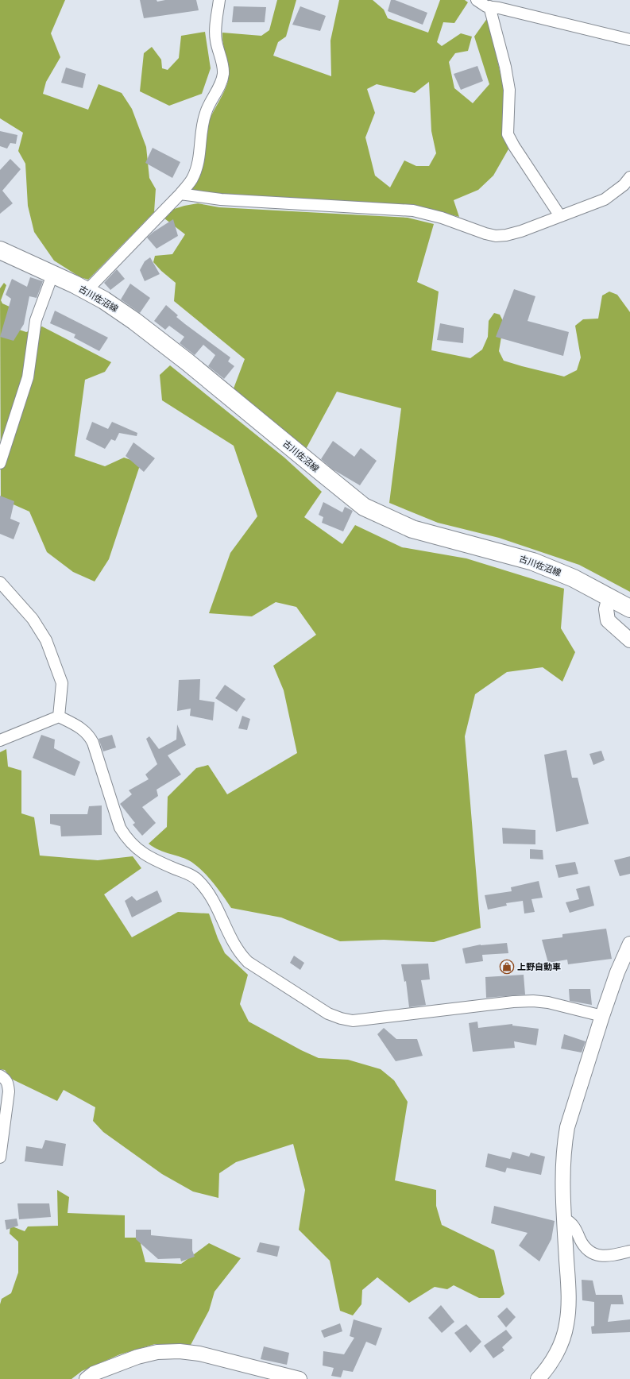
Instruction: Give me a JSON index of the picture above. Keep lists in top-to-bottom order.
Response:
{
  "streets": {
    "main road": ["古川佐沼線"]
  },
  "places": {
    "shop": ["上野自動車"]
  }
}
